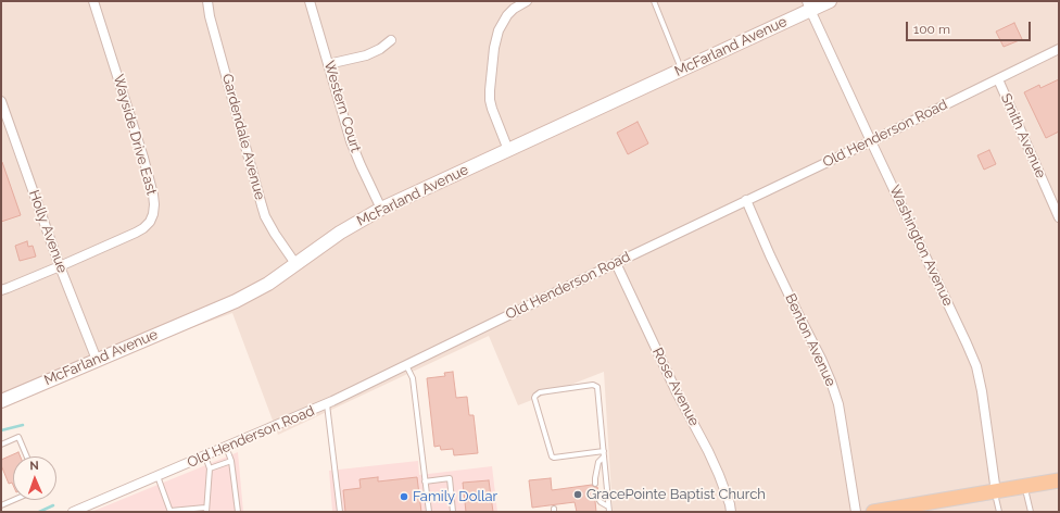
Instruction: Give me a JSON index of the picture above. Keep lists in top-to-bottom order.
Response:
{
  "streets": {
    "street": [
      "McFarland Avenue",
      "Western Court",
      "Old Henderson Road",
      "Wayside Drive East",
      "Smith Avenue",
      "Gardendale Avenue",
      "Holly Avenue",
      "Washington Avenue",
      "Benton Avenue",
      "Rose Avenue"
    ]
  },
  "crossings": [
    ["McFarland Avenue", "Western Court"],
    ["McFarland Avenue", "Gardendale Avenue"],
    ["McFarland Avenue", "Holly Avenue"],
    ["McFarland Avenue", "Washington Avenue"],
    ["Old Henderson Road", "Smith Avenue"],
    ["Old Henderson Road", "Washington Avenue"],
    ["Old Henderson Road", "Benton Avenue"],
    ["Old Henderson Road", "Rose Avenue"],
    ["Wayside Drive East", "Holly Avenue"]
  ],
  "places": ["GracePointe Baptist Church", "Family Dollar"],
  "scale_bar": "100 m",
  "north": "top"
}
